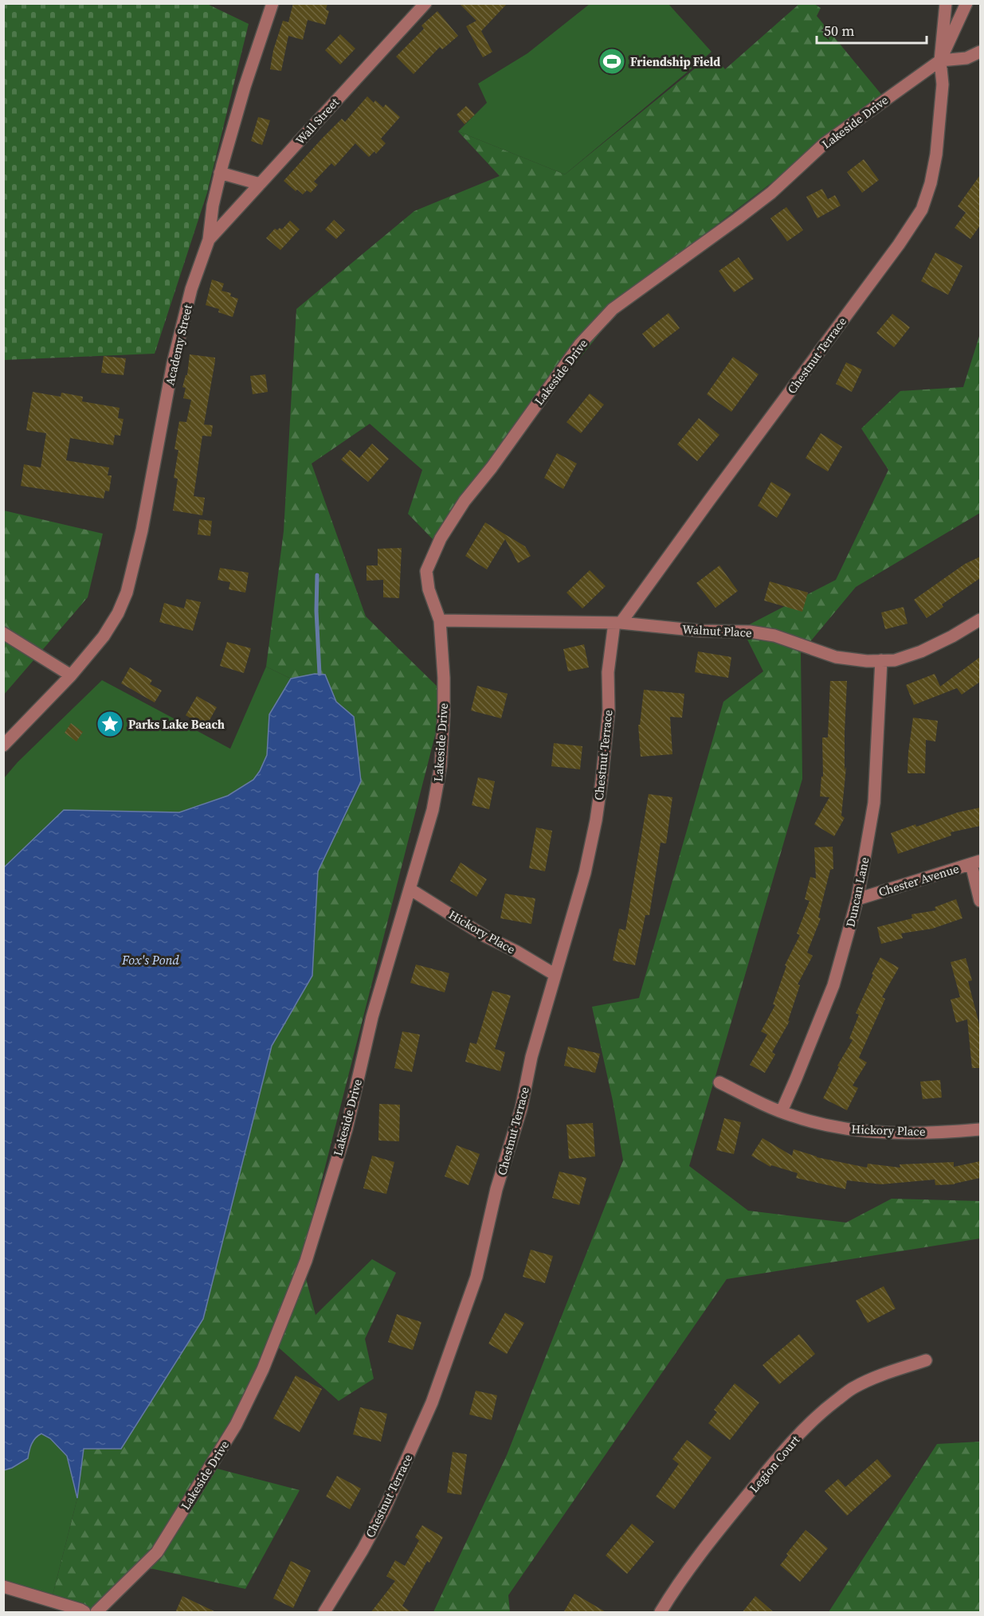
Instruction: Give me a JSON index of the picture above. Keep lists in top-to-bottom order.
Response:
{
  "streets": {
    "street": [
      "Wall Street",
      "Lakeside Drive",
      "Academy Street",
      "Chestnut Terrace",
      "Walnut Place",
      "Chester Avenue",
      "Duncan Lane",
      "Hickory Place",
      "Legion Court"
    ]
  },
  "crossings": [
    ["Wall Street", "Academy Street"],
    ["Lakeside Drive", "Chestnut Terrace"],
    ["Lakeside Drive", "Walnut Place"],
    ["Lakeside Drive", "Hickory Place"],
    ["Chestnut Terrace", "Walnut Place"],
    ["Chestnut Terrace", "Hickory Place"],
    ["Walnut Place", "Duncan Lane"],
    ["Chester Avenue", "Duncan Lane"],
    ["Duncan Lane", "Hickory Place"]
  ],
  "water": ["Fox's Pond"],
  "places": {
    "sports": ["Friendship Field"],
    "place": ["Parks Lake Beach"]
  },
  "scale_bar": "50 m"
}
